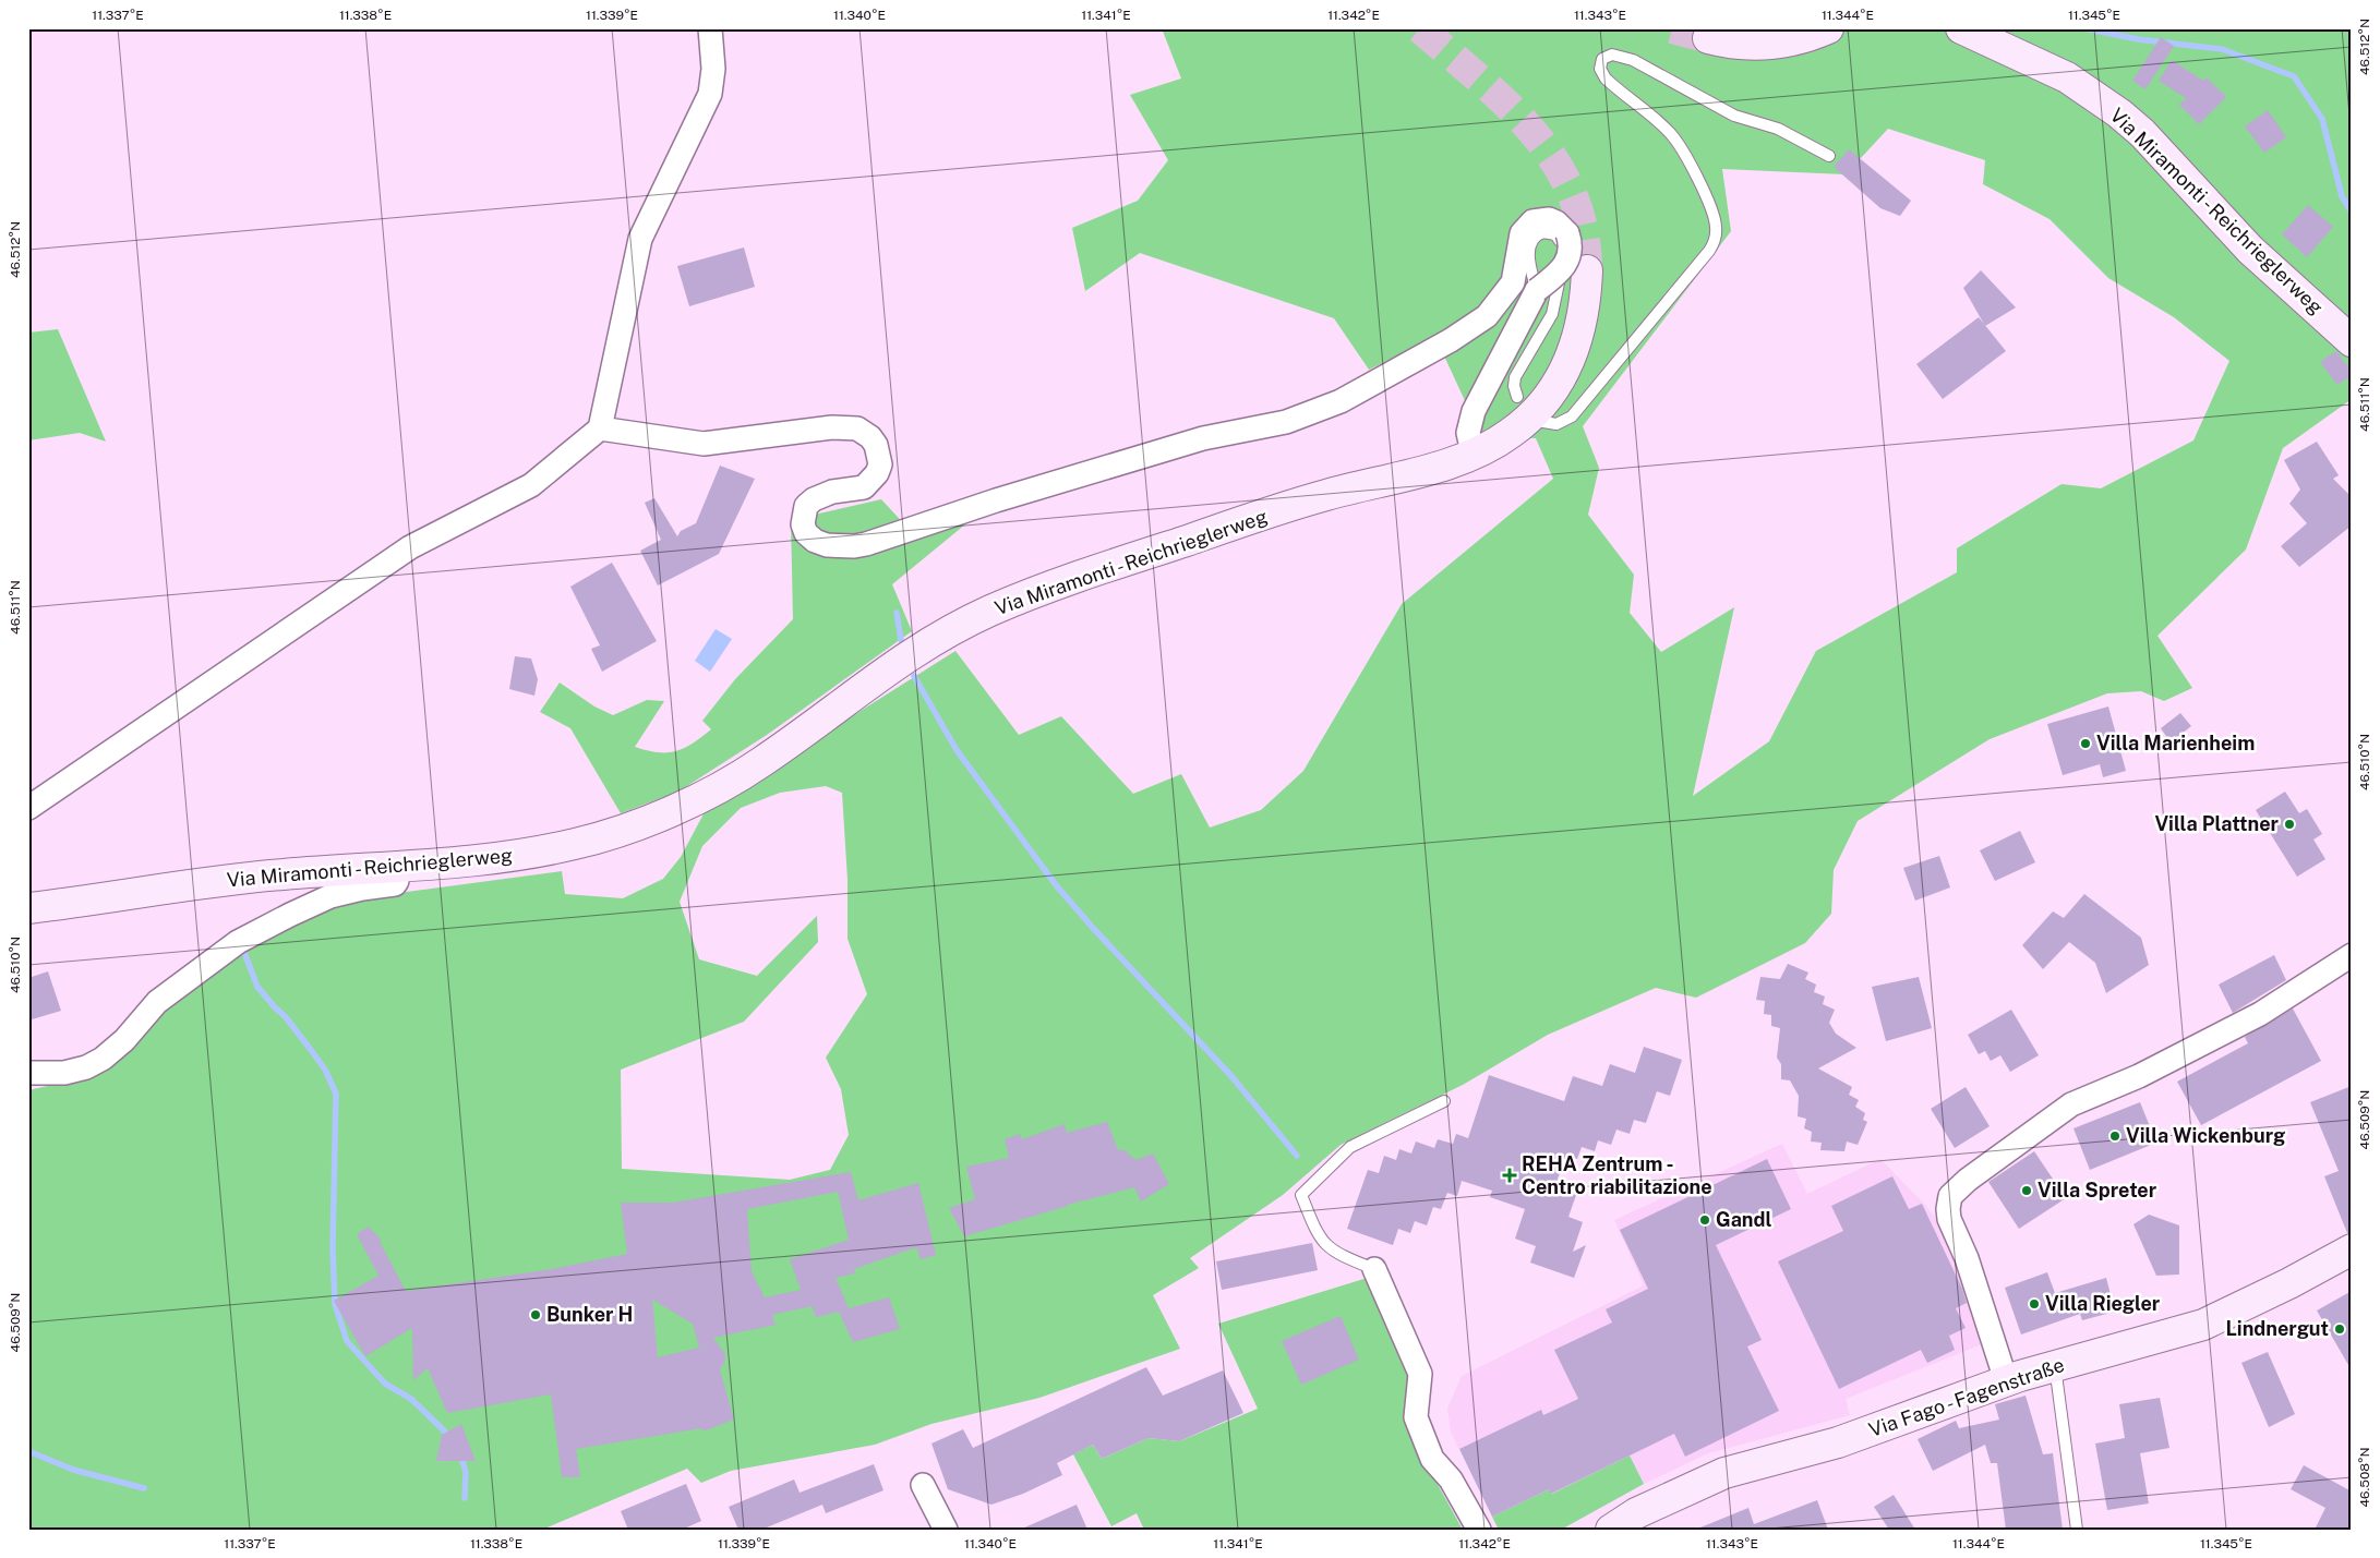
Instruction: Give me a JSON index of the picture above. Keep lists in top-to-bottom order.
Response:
{
  "streets": {
    "main road": ["Via Miramonti - Reichrieglerweg", "Via Fago - Fagenstraße"]
  },
  "places": {
    "other": [
      "Villa Marienheim",
      "Villa Plattner",
      "Villa Wickenburg",
      "Villa Spreter",
      "Gandl",
      "Villa Riegler",
      "Bunker H",
      "Lindnergut"
    ],
    "health": ["REHA Zentrum - Centro riabilitazione"]
  },
  "coordinates": [
    "11.337°E",
    "11.338°E",
    "11.339°E",
    "11.340°E",
    "11.341°E",
    "11.342°E",
    "11.343°E",
    "11.344°E",
    "11.345°E",
    "46.512°N",
    "46.511°N",
    "46.510°N",
    "46.509°N",
    "46.508°N"
  ]
}
